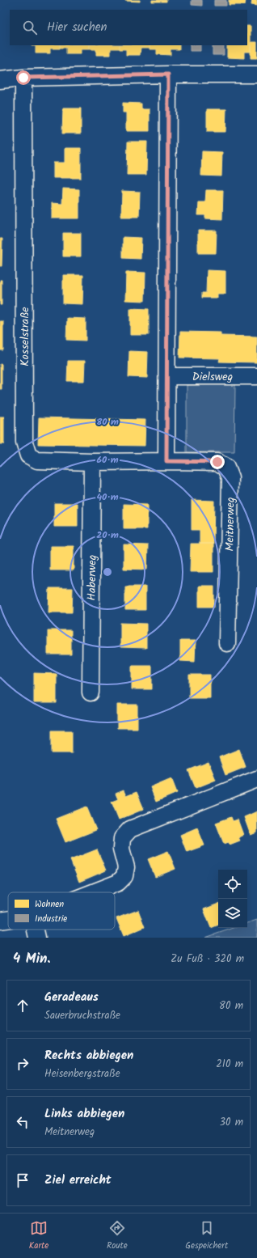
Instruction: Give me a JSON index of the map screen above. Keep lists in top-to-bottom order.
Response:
{
  "streets": {
    "street": [
      "Kosselstraße",
      "Dielsweg",
      "Meitnerweg",
      "Haberweg"
    ]
  },
  "crossings": [
    ["Kosselstraße", "Meitnerweg"],
    ["Kosselstraße", "Haberweg"]
  ],
  "legend": ["Wohnen", "Industrie"],
  "page": {
    "search": "Hier suchen",
    "heading": ["4 Min.", "Zu Fuß · 320 m"],
    "list": [
      ["Geradeaus", "Sauerbruchstraße", "80 m"],
      ["Rechts abbiegen", "Heisenbergstraße", "210 m"],
      ["Links abbiegen", "Meitnerweg", "30 m"],
      "Ziel erreicht"
    ],
    "nav": ["Karte", "Route", "Gespeichert"]
  },
  "rings": [
    "80 m",
    "60 m",
    "40 m",
    "20 m"
  ]
}
